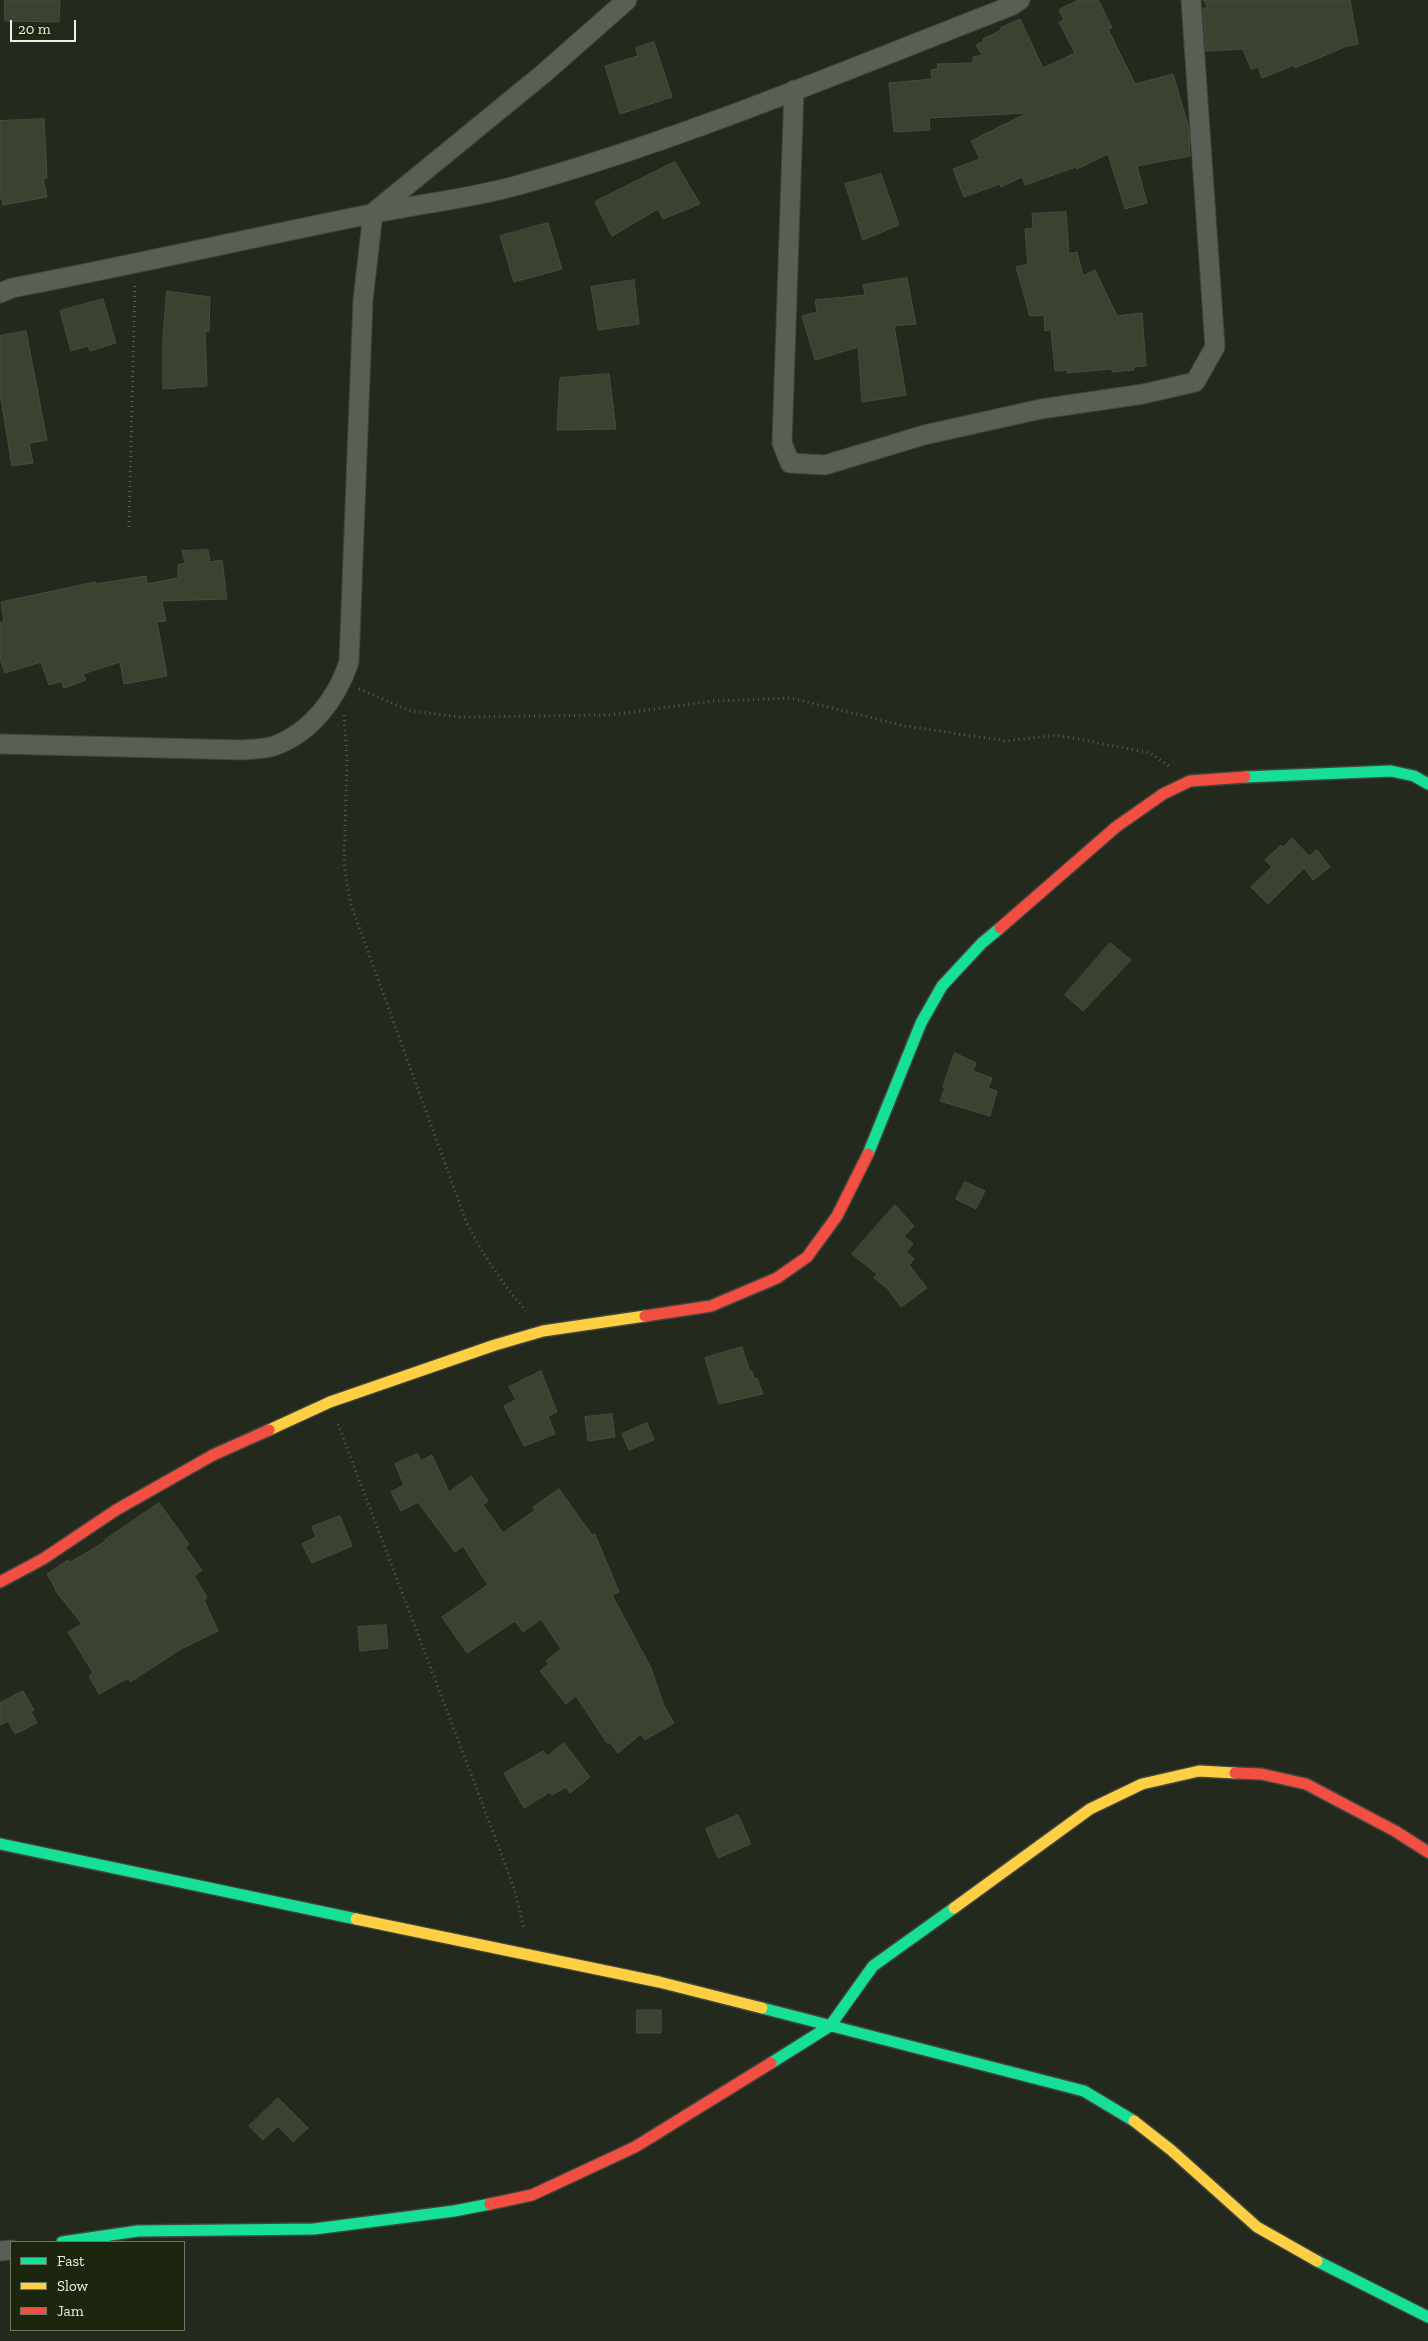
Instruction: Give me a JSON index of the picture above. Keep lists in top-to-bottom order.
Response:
{
  "legend": ["Fast", "Slow", "Jam"],
  "scale_bar": "20 m"
}
